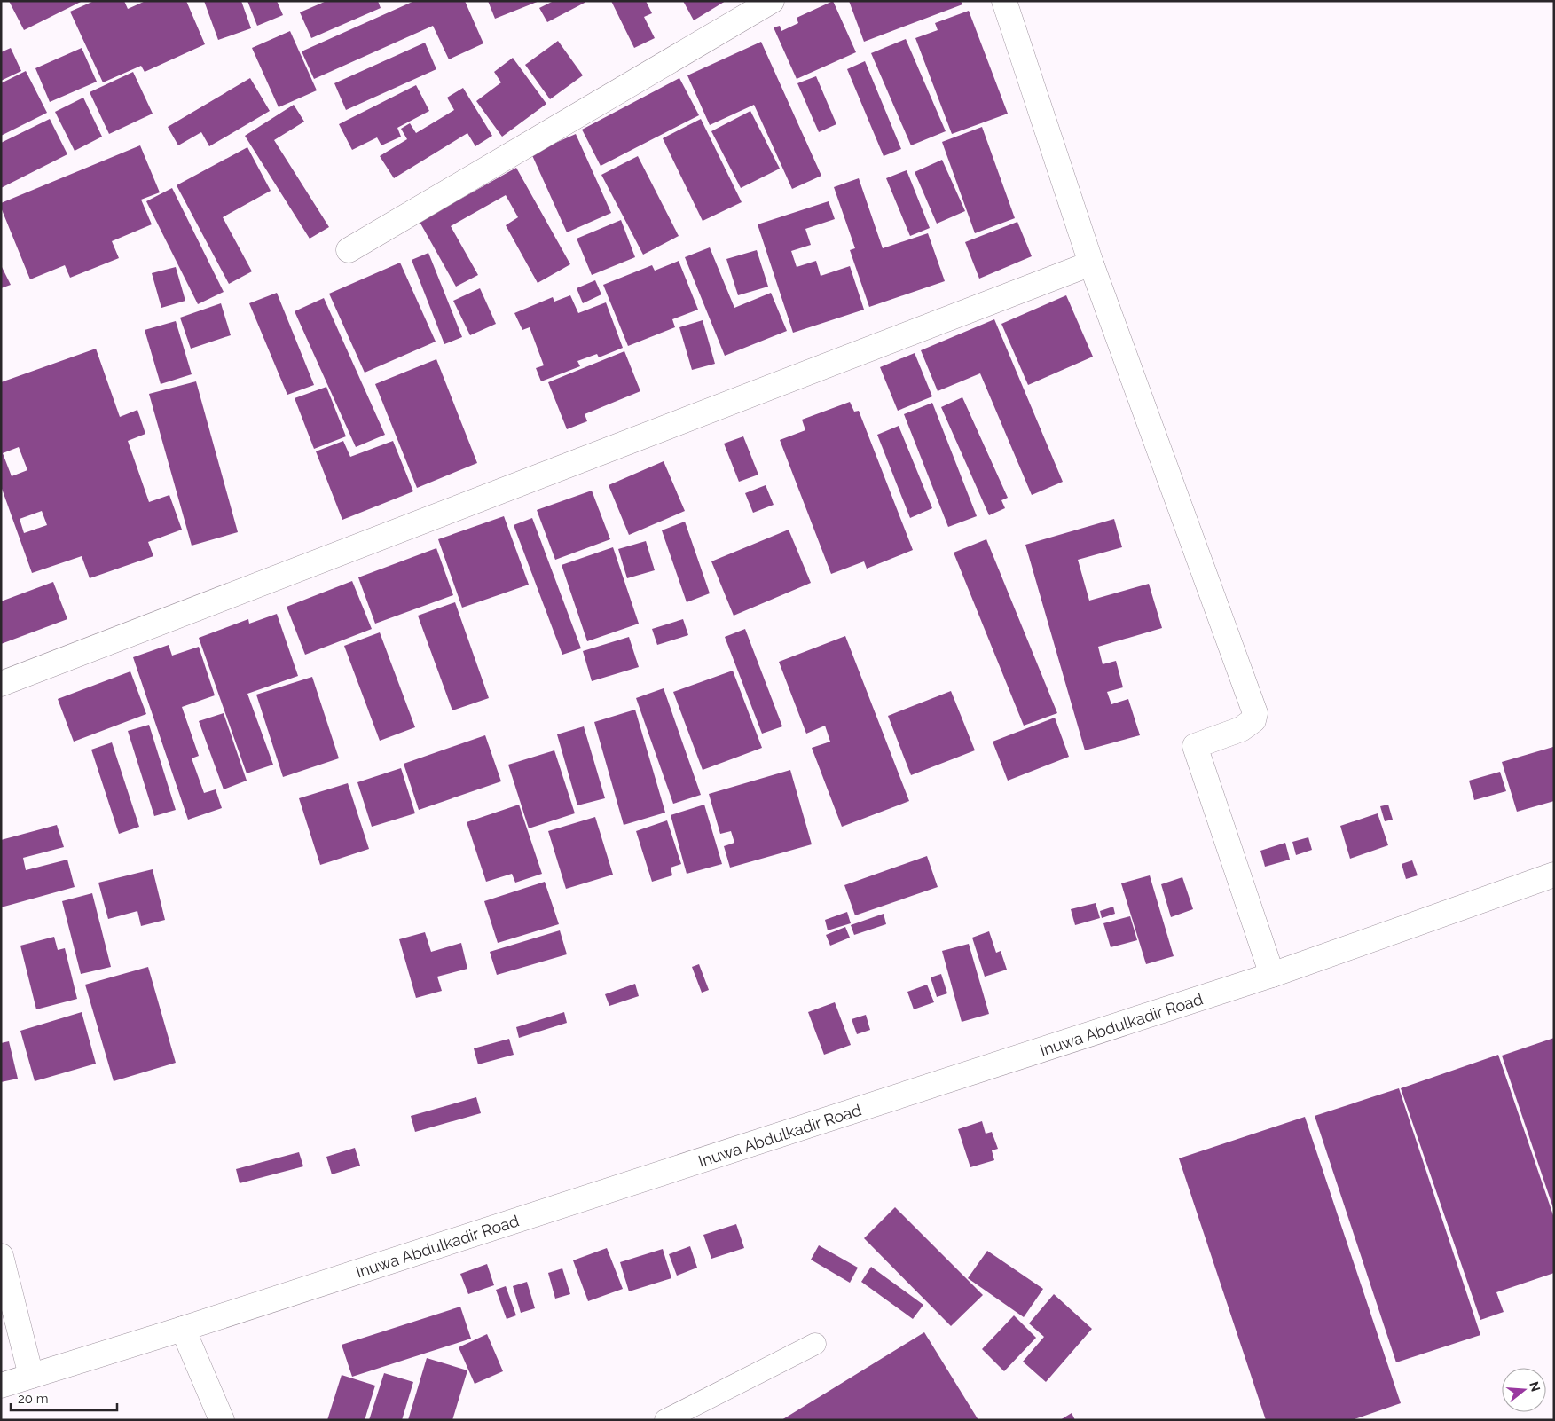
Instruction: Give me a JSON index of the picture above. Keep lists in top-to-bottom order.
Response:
{
  "streets": {
    "street": ["Inuwa Abdulkadir Road"]
  },
  "scale_bar": "20 m",
  "north": "right"
}
